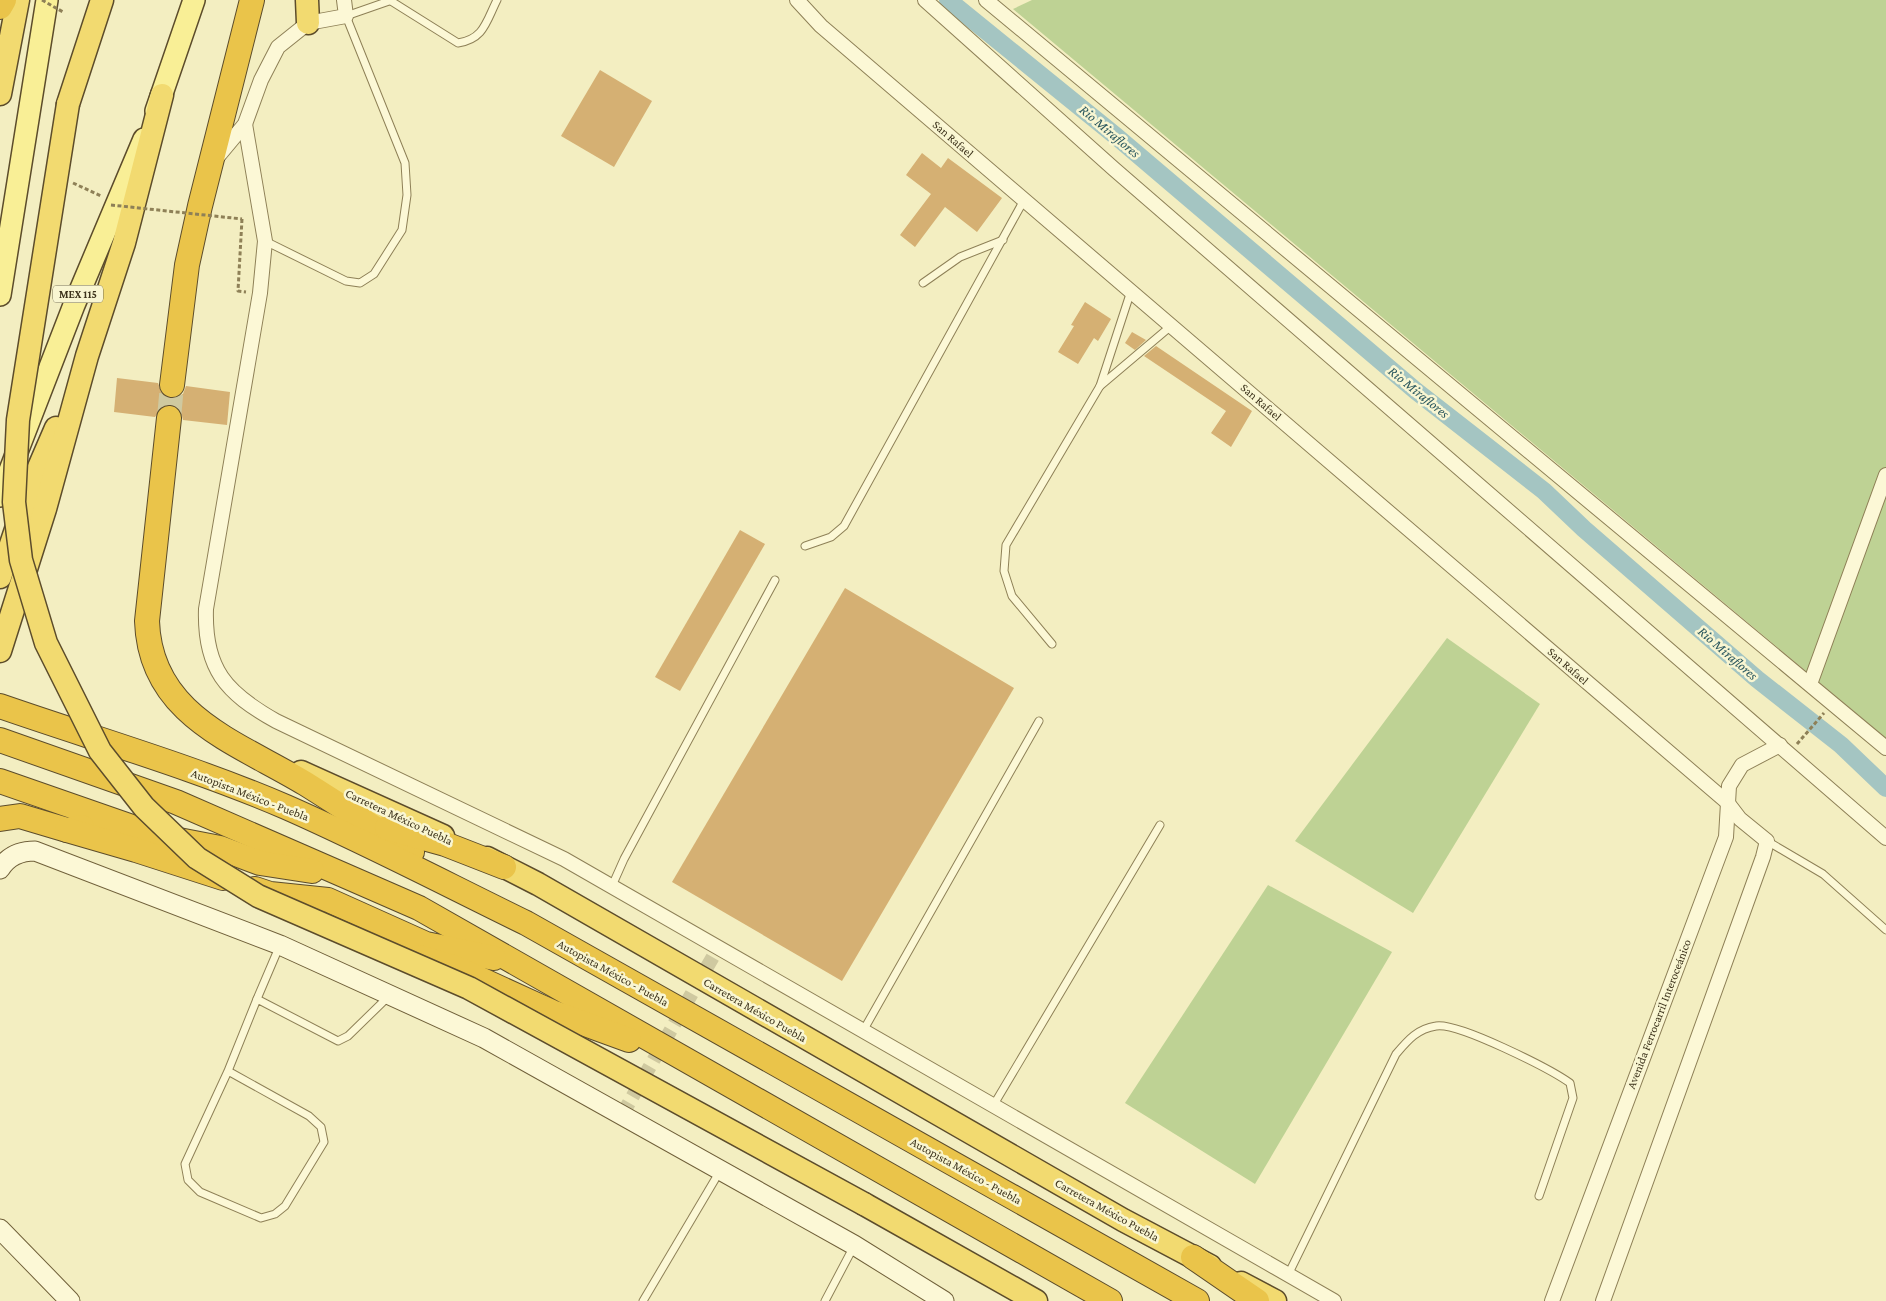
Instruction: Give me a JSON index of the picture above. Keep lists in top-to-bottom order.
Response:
{
  "streets": {
    "highway": ["Autopista México - Puebla", "Carretera México Puebla"],
    "main road": ["MEX 115"],
    "street": ["San Rafael", "Avenida Ferrocarril Interoceánico"]
  },
  "crossings": [
    ["San Rafael", "Avenida Ferrocarril Interoceánico"]
  ],
  "water": ["Rio Miraflores"]
}
